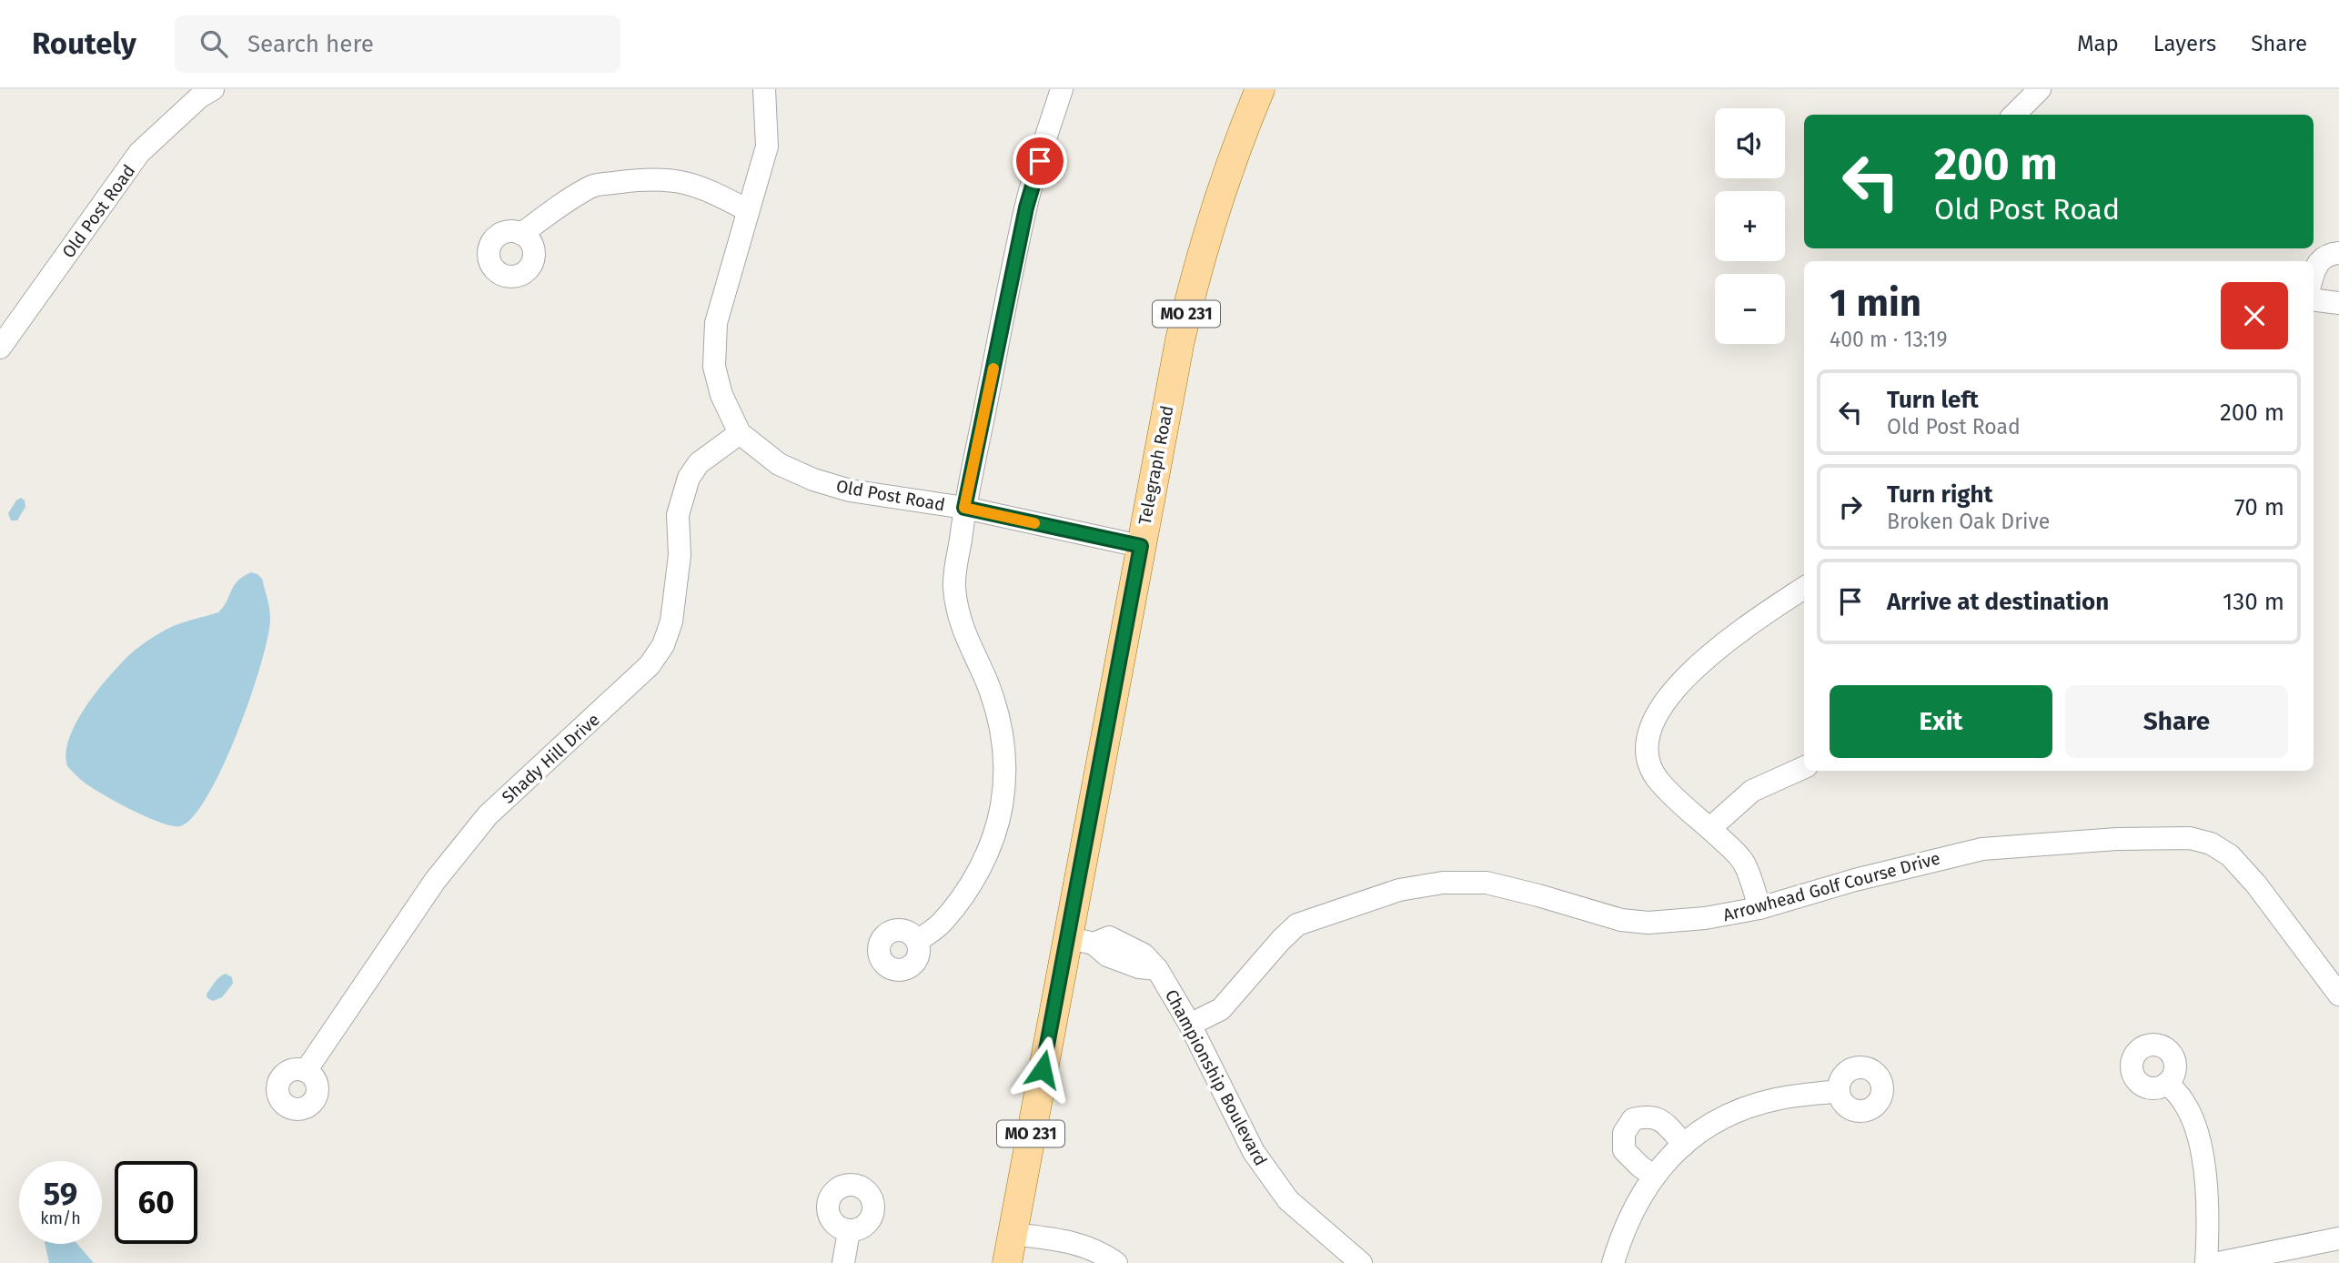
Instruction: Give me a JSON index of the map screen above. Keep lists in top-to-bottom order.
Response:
{
  "streets": {
    "main road": ["MO 231", "Telegraph Road"],
    "street": [
      "Old Post Road",
      "Shady Hill Drive",
      "Arrowhead Golf Course Drive",
      "Championship Boulevard"
    ]
  },
  "crossings": [
    ["Old Post Road", "Telegraph Road"],
    ["Old Post Road", "Shady Hill Drive"],
    ["Telegraph Road", "Championship Boulevard"],
    ["Arrowhead Golf Course Drive", "Championship Boulevard"]
  ],
  "page": {
    "header": "Routely",
    "search": "Search here",
    "nav": ["Map", "Layers", "Share"],
    "map_buttons": ["+", "−"],
    "turn": ["200 m", "Old Post Road"],
    "heading": ["1 min", "400 m · 13:19"],
    "list": [
      {
        "name": "Turn left",
        "note": "Old Post Road",
        "value": "200 m"
      },
      {
        "name": "Turn right",
        "note": "Broken Oak Drive",
        "value": "70 m"
      },
      {
        "name": "Arrive at destination",
        "value": "130 m"
      }
    ],
    "buttons": ["Exit", "Share"],
    "speed": "59 km/h",
    "limit": "60"
  }
}
